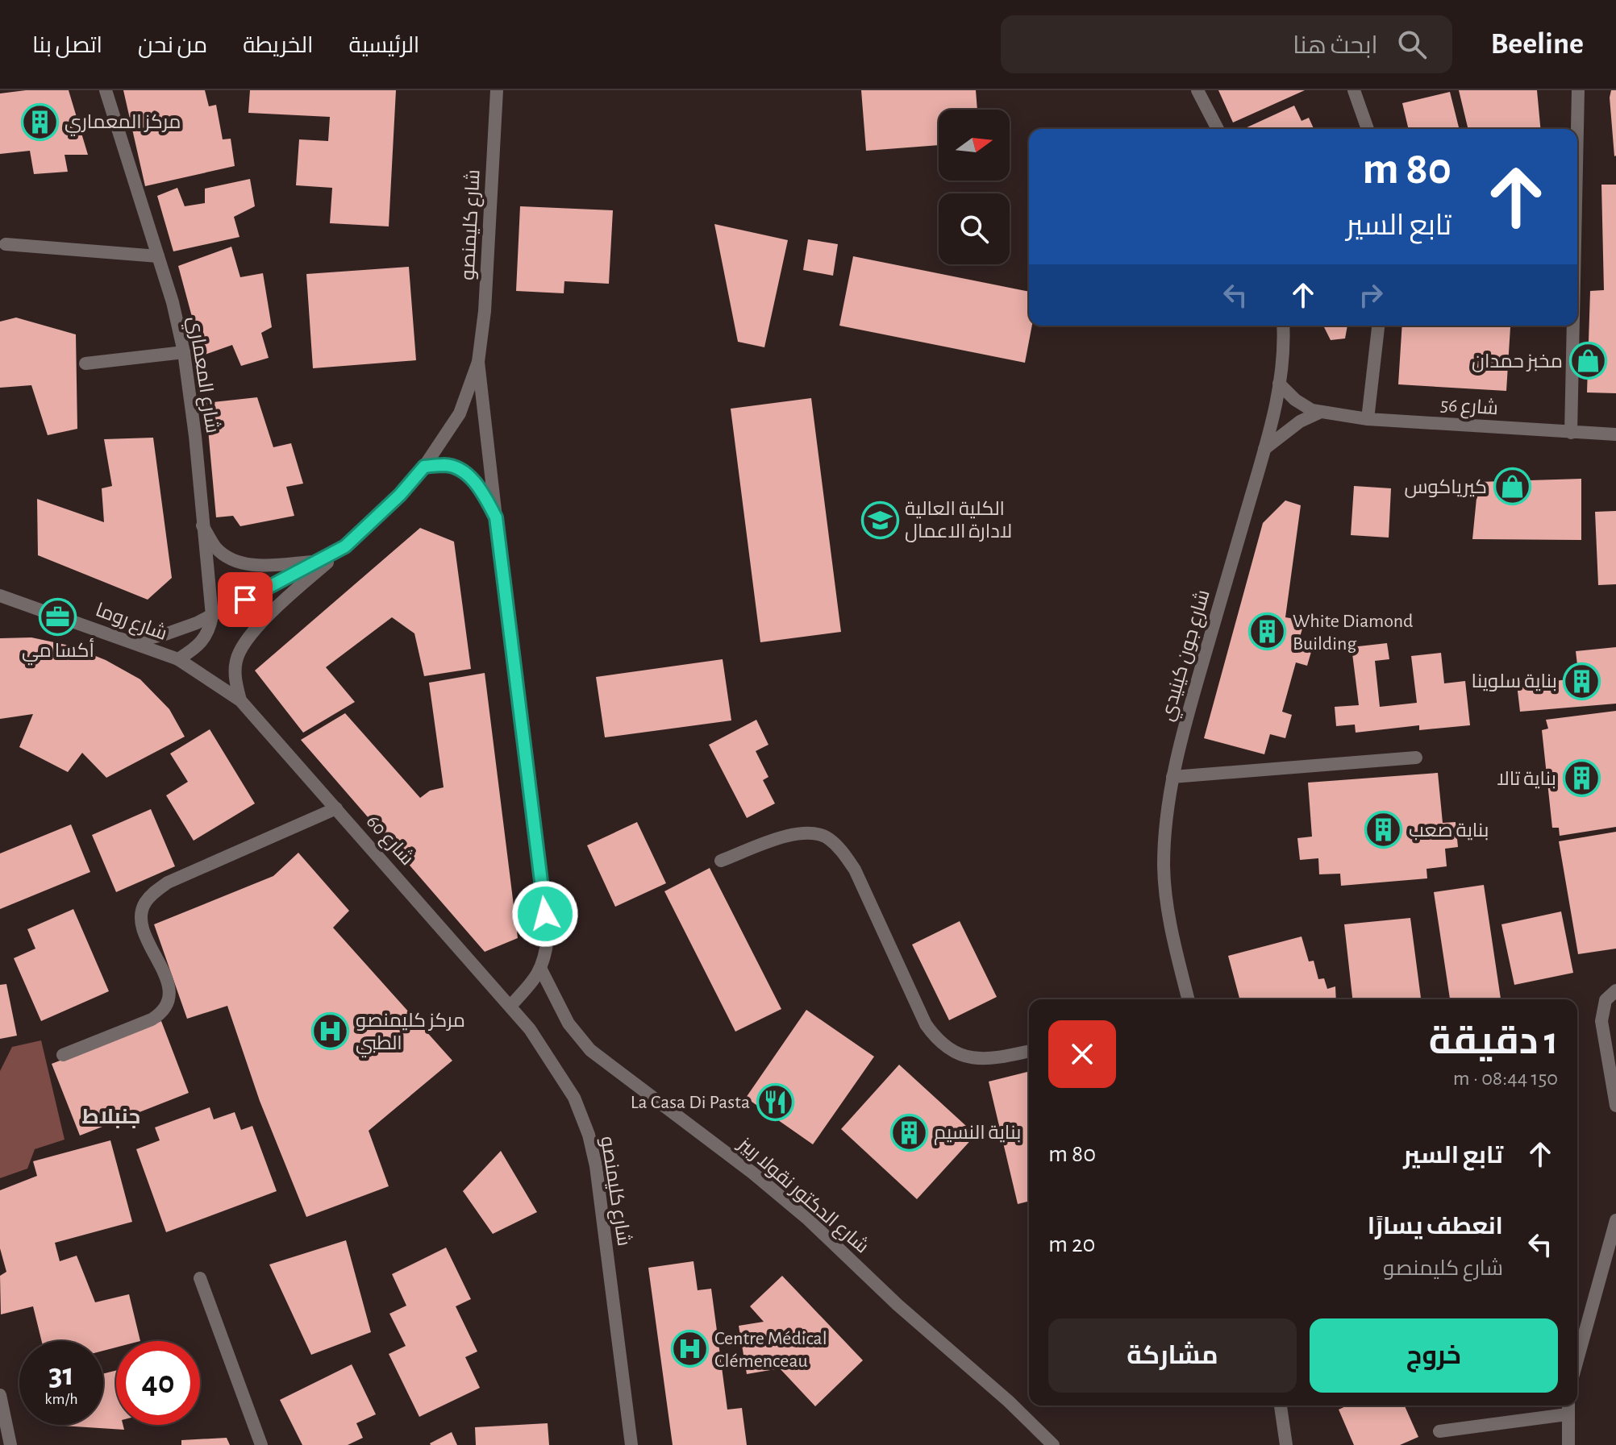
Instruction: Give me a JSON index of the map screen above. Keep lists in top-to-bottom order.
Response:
{
  "streets": {
    "street": [
      "شارع كليمنصو",
      "شارع المعماري",
      "شارع 56",
      "شارع روما",
      "شارع جون كينيدي",
      "شارع 60",
      "شارع الدكتور نقولا ربيز"
    ]
  },
  "crossings": [
    ["شارع كليمنصو", "شارع المعماري"],
    ["شارع كليمنصو", "شارع روما"],
    ["شارع كليمنصو", "شارع 60"],
    ["شارع كليمنصو", "شارع الدكتور نقولا ربيز"],
    ["شارع المعماري", "شارع روما"],
    ["شارع 56", "شارع جون كينيدي"],
    ["شارع روما", "شارع 60"]
  ],
  "districts": ["جنبلاط"],
  "places": {
    "building": [
      "مركز المعماري",
      "White Diamond Building",
      "بناية سلوينا",
      "بناية تالا",
      "بناية صعب",
      "بناية النسيم"
    ],
    "shop": ["مخبز حمدان", "كيرياكوس"],
    "school or university": ["الكلية العالية لادارة الاعمال"],
    "office": ["أكسا مي"],
    "hospital": ["مركز كليمنصو الطبي", "Centre Médical Clémenceau"],
    "restaurant": ["La Casa Di Pasta"]
  },
  "north": "right",
  "page": {
    "header": "Beeline",
    "search": "ابحث هنا",
    "nav": [
      "الرئيسية",
      "الخريطة",
      "من نحن",
      "اتصل بنا"
    ],
    "turn": ["80 m", "تابع السير"],
    "heading": ["1 دقيقة", "150 m · 08:44"],
    "list": [
      {
        "name": "تابع السير",
        "value": "80 m"
      },
      {
        "name": "انعطف يسارًا",
        "note": "شارع كليمنصو",
        "value": "20 m"
      }
    ],
    "buttons": ["خروج", "مشاركة"],
    "speed": "31 km/h",
    "limit": "40"
  }
}
